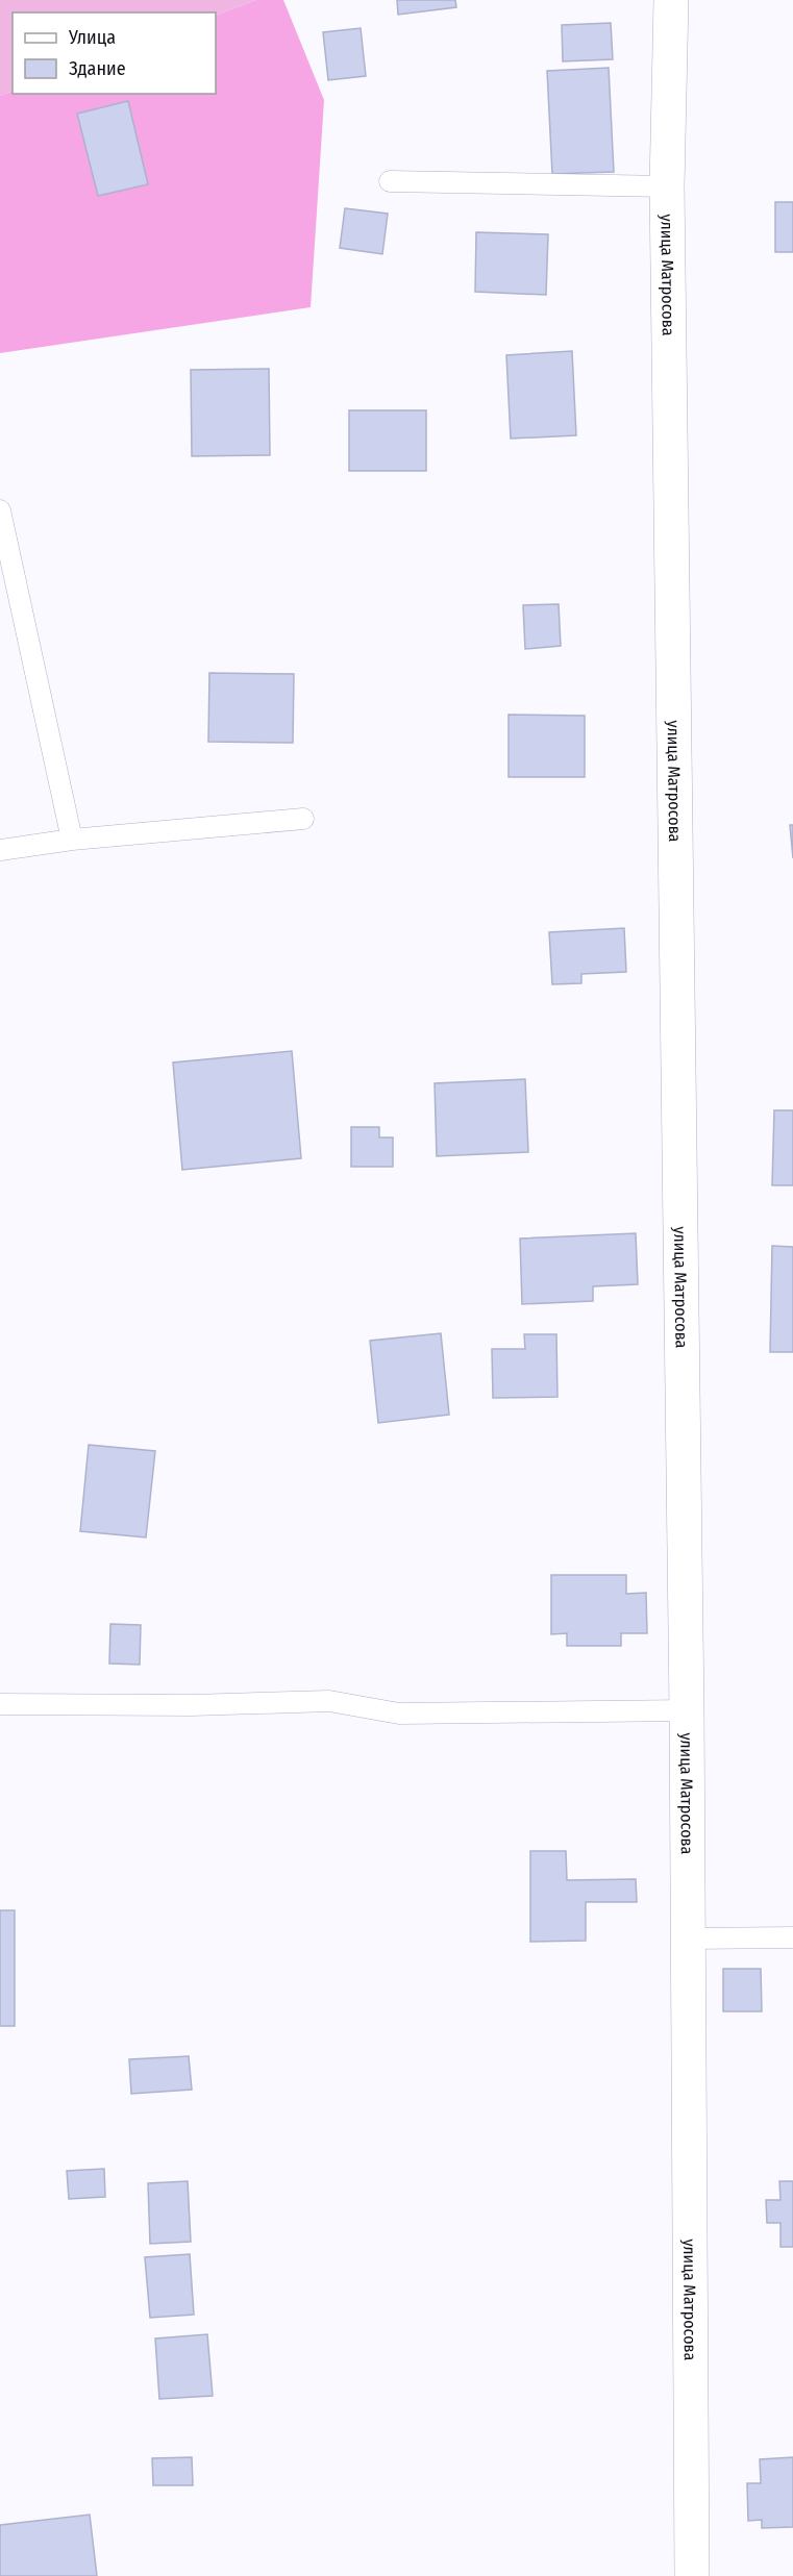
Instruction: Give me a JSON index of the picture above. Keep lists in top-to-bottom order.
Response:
{
  "streets": {
    "street": ["улица Матросова"]
  },
  "legend": ["Улица", "Здание"]
}
